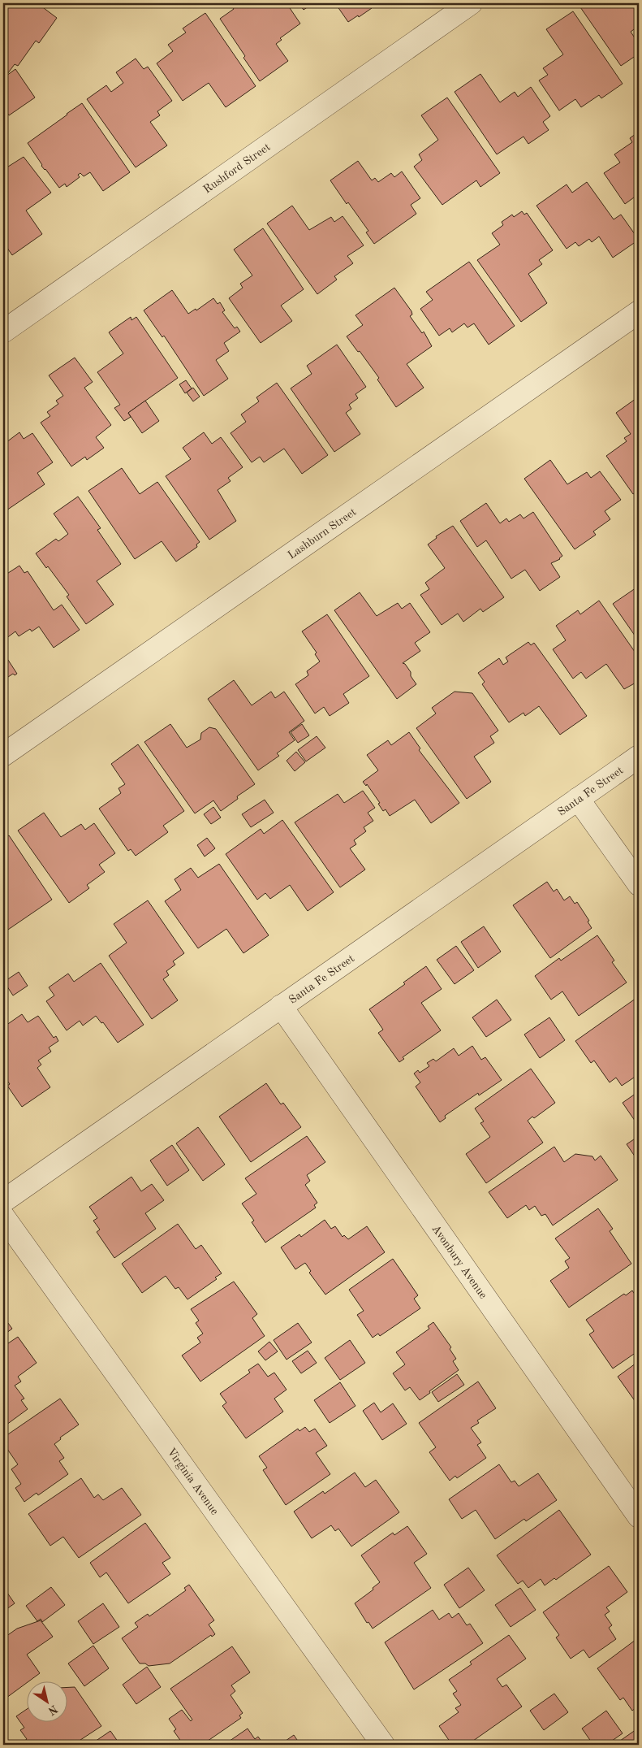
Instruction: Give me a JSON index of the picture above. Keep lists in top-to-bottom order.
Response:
{
  "streets": {
    "street": [
      "Rushford Street",
      "Lashburn Street",
      "Santa Fe Street",
      "Avonbury Avenue",
      "Virginia Avenue"
    ]
  },
  "crossings": [
    ["Santa Fe Street", "Avonbury Avenue"]
  ],
  "north": "bottom right"
}
